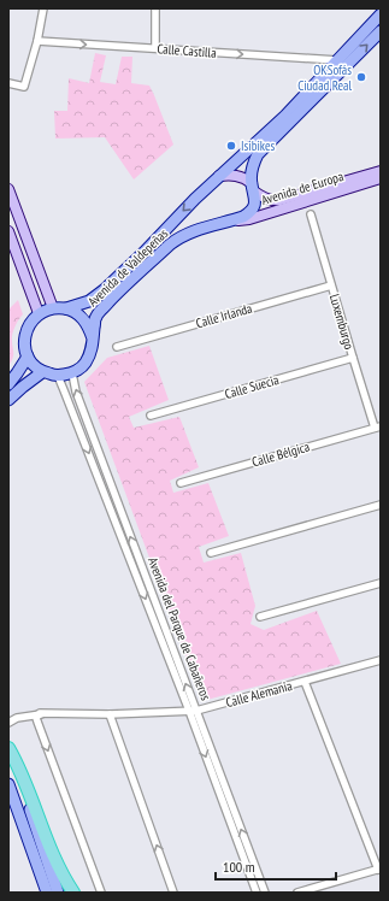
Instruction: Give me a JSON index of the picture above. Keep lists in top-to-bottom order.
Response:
{
  "streets": {
    "main road": ["Avenida de Europa", "Avenida de Valdepeñas"],
    "street": [
      "Calle Castilla",
      "Calle Irlanda",
      "Luxemburgo",
      "Calle Suecia",
      "Calle Bélgica",
      "Avenida del Parque de Cabañeros",
      "Calle Alemania"
    ]
  },
  "crossings": [
    ["Calle Castilla", "Avenida de Valdepeñas"],
    ["Avenida de Europa", "Avenida de Valdepeñas"],
    ["Avenida de Valdepeñas", "Avenida del Parque de Cabañeros"],
    ["Calle Irlanda", "Luxemburgo"],
    ["Luxemburgo", "Calle Suecia"],
    ["Luxemburgo", "Calle Bélgica"],
    ["Avenida del Parque de Cabañeros", "Calle Alemania"]
  ],
  "one_way": ["Calle Castilla"],
  "places": ["OKSofás Ciudad Real", "Isibikes"],
  "scale_bar": "100 m"
}
